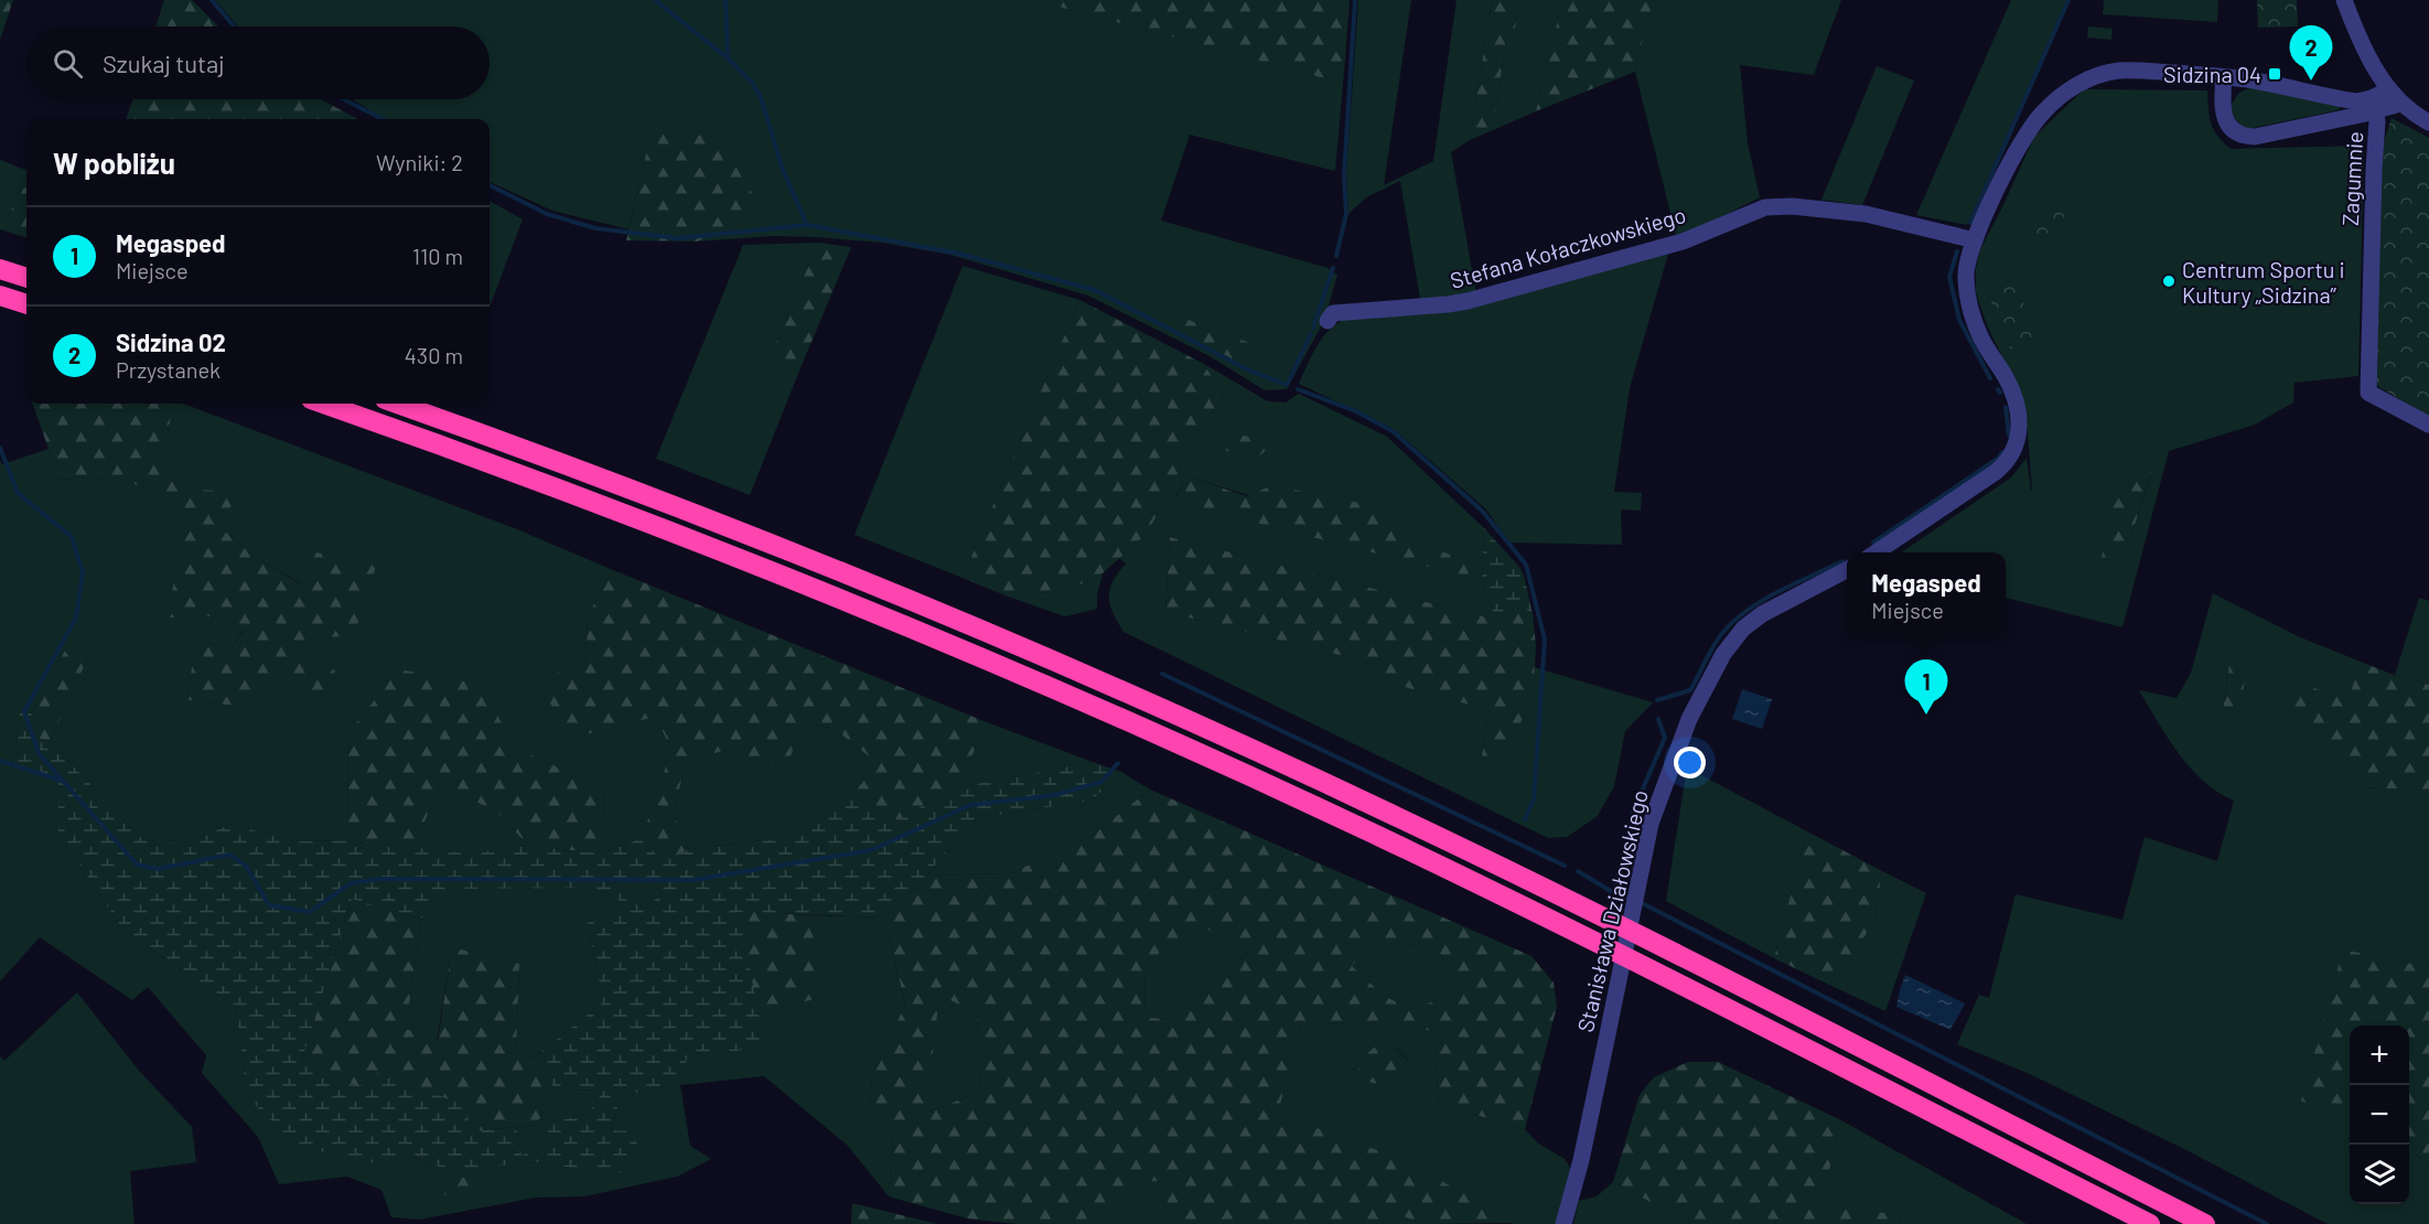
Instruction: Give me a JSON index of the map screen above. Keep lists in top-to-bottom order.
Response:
{
  "streets": {
    "street": ["Zagumnie", "Stefana Kołaczkowskiego", "Stanisława Działowskiego"]
  },
  "places": {
    "transit": ["Sidzina 04"],
    "other": ["Centrum Sportu i Kultury „Sidzina”"]
  },
  "page": {
    "pins": ["2", "1"],
    "search": "Szukaj tutaj",
    "heading": ["W pobliżu", "Wyniki: 2"],
    "list": [
      {
        "mark": "1",
        "name": "Megasped",
        "note": "Miejsce",
        "value": "110 m"
      },
      {
        "mark": "2",
        "name": "Sidzina 02",
        "note": "Przystanek",
        "value": "430 m"
      }
    ],
    "popup": ["Megasped", "Miejsce"],
    "map_buttons": ["+", "−"]
  }
}
